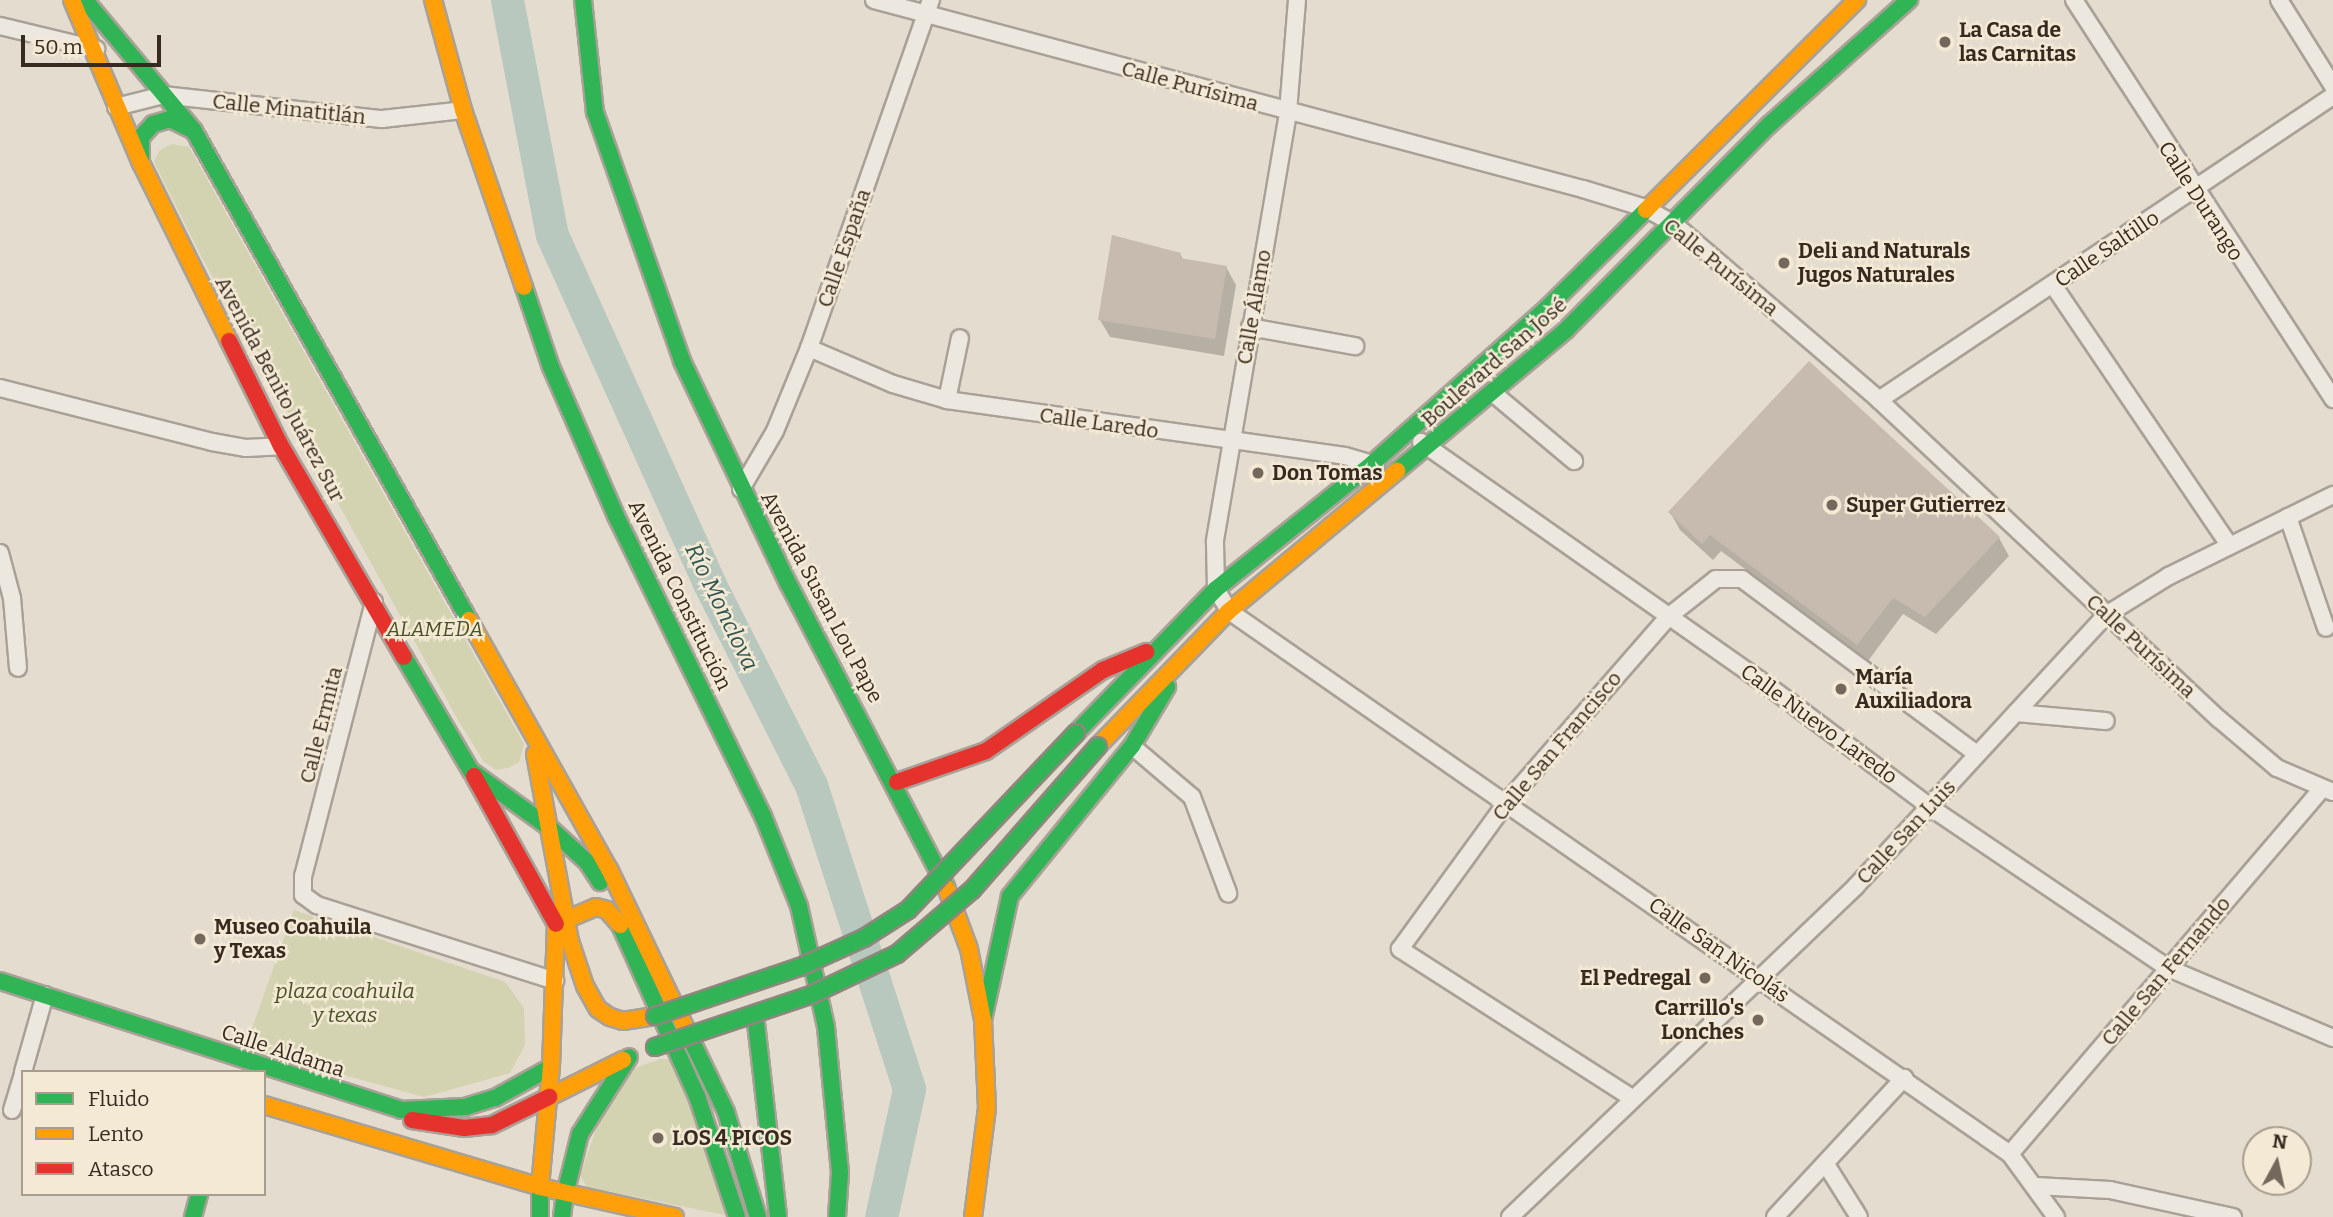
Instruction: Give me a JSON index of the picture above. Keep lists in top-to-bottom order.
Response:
{
  "streets": {
    "main road": [
      "Boulevard San José",
      "Avenida Benito Juárez Sur",
      "Avenida Constitución",
      "Avenida Susan Lou Pape",
      "Calle Aldama"
    ],
    "street": [
      "Calle Purísima",
      "Calle Minatitlán",
      "Calle Durango",
      "Calle España",
      "Calle Saltillo",
      "Calle Álamo",
      "Calle Laredo",
      "Calle Nuevo Laredo",
      "Calle Ermita",
      "Calle San Francisco",
      "Calle San Luis",
      "Calle San Nicolás",
      "Calle San Fernando"
    ]
  },
  "crossings": [
    ["Calle Purísima", "Calle España"],
    ["Calle Purísima", "Calle Saltillo"],
    ["Calle Purísima", "Calle Álamo"],
    ["Calle Purísima", "Boulevard San José"],
    ["Calle Purísima", "Calle San Luis"],
    ["Calle Purísima", "Calle San Fernando"],
    ["Calle Minatitlán", "Avenida Benito Juárez Sur"],
    ["Calle Minatitlán", "Avenida Constitución"],
    ["Calle Durango", "Calle Saltillo"],
    ["Calle España", "Calle Laredo"],
    ["Calle España", "Avenida Susan Lou Pape"],
    ["Calle Álamo", "Boulevard San José"],
    ["Calle Álamo", "Calle Laredo"],
    ["Calle Álamo", "Calle San Nicolás"],
    ["Boulevard San José", "Calle Laredo"],
    ["Boulevard San José", "Calle Nuevo Laredo"],
    ["Boulevard San José", "Calle San Nicolás"],
    ["Avenida Benito Juárez Sur", "Calle Ermita"],
    ["Calle Nuevo Laredo", "Calle San Francisco"],
    ["Calle Nuevo Laredo", "Calle San Luis"],
    ["Calle Nuevo Laredo", "Calle San Fernando"],
    ["Calle San Francisco", "Calle San Luis"],
    ["Calle San Francisco", "Calle San Nicolás"],
    ["Calle San Luis", "Calle San Nicolás"],
    ["Calle San Nicolás", "Calle San Fernando"]
  ],
  "water": ["Río Monclova"],
  "parks": ["ALAMEDA", "plaza coahuila y texas"],
  "places": [
    "La Casa de las Carnitas",
    "Deli and Naturals Jugos Naturales",
    "Don Tomas",
    "Super Gutierrez",
    "María Auxiliadora",
    "Museo Coahuila y Texas",
    "El Pedregal",
    "Carrillo's Lonches",
    "LOS 4 PICOS"
  ],
  "legend": ["Fluido", "Lento", "Atasco"],
  "scale_bar": "50 m",
  "north": "top"
}
